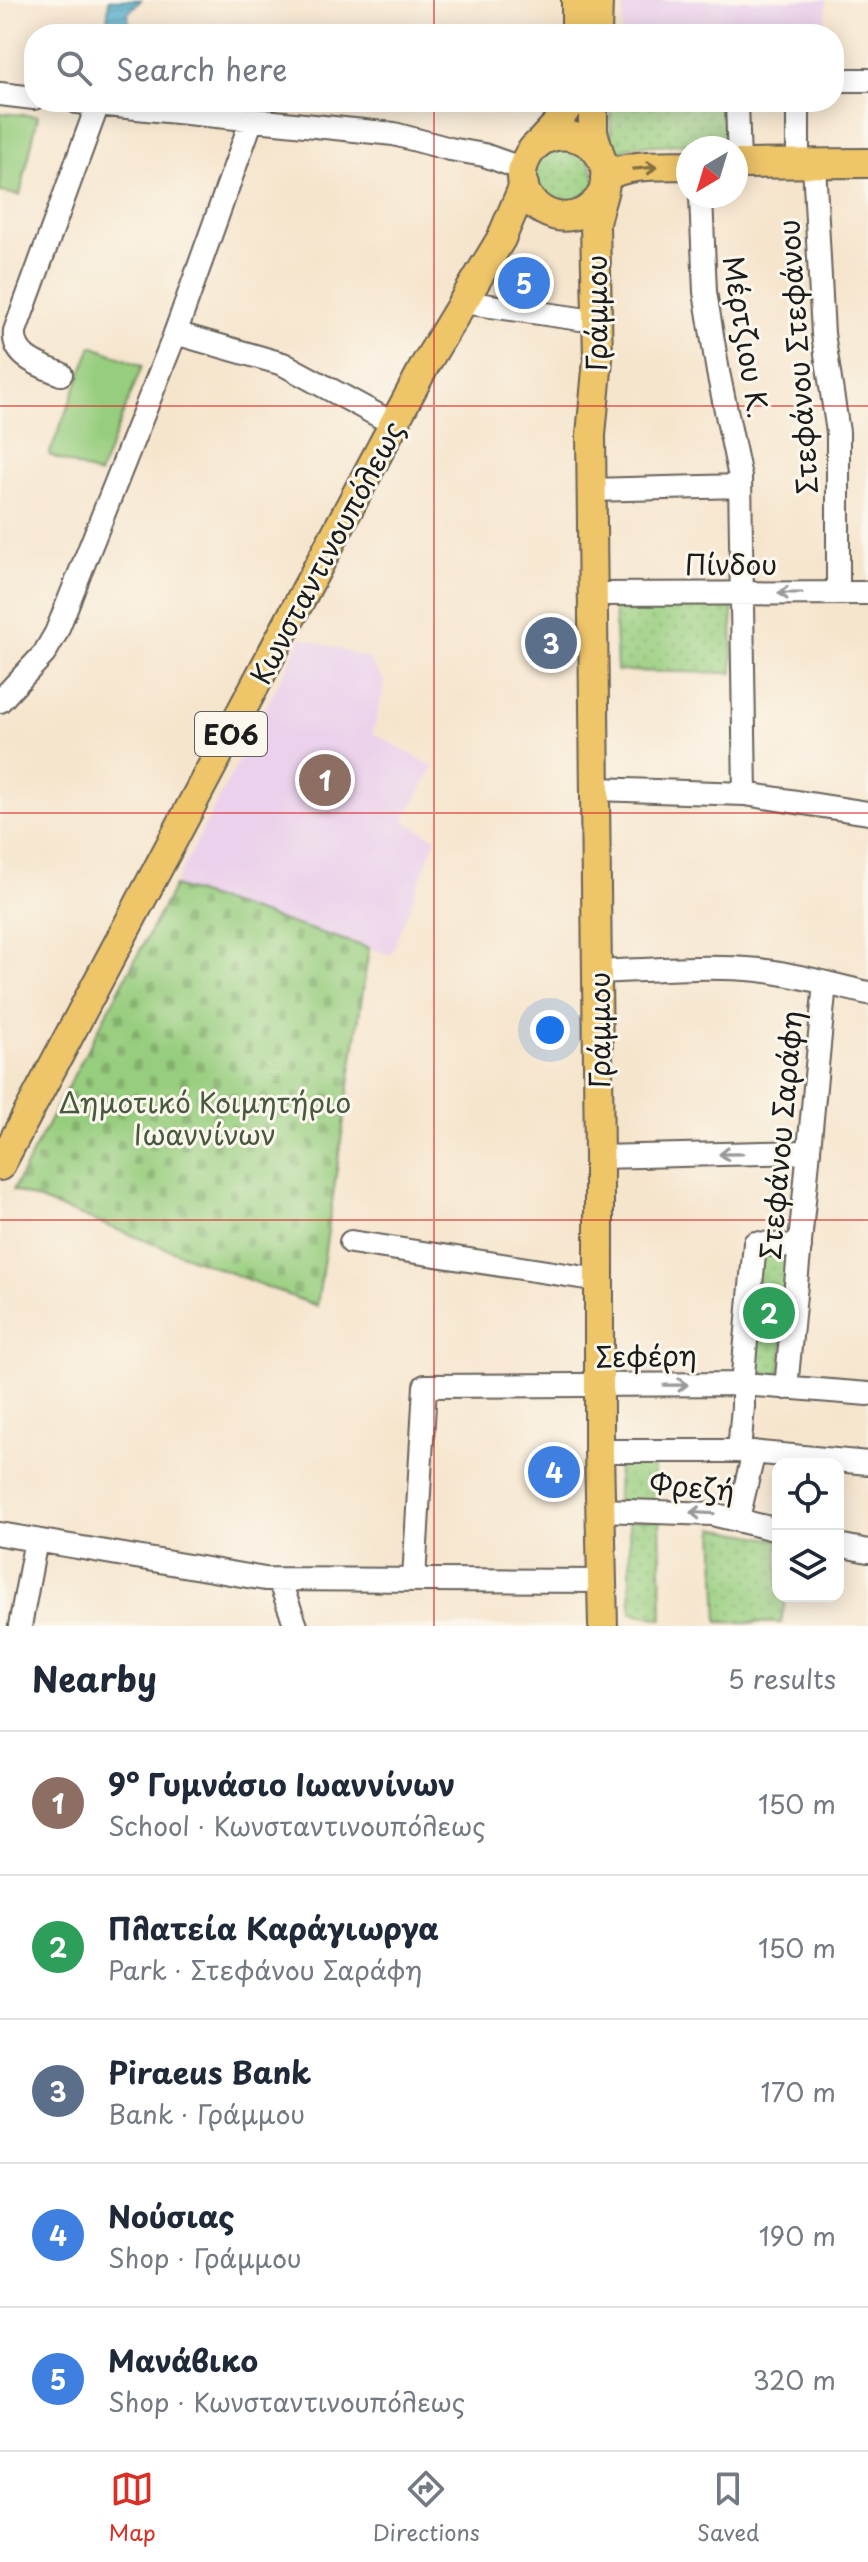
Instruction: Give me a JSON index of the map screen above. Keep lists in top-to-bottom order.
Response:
{
  "streets": {
    "main road": ["Γράμμου", "Κωνσταντινουπόλεως", "ΕΟ6"],
    "street": [
      "Μέρτζιου Κ.",
      "Στεφάνου Στεφάνου",
      "Πίνδου",
      "Στεφάνου Σαράφη",
      "Σεφέρη",
      "Φρεζή"
    ]
  },
  "crossings": [
    ["Γράμμου", "Κωνσταντινουπόλεως"],
    ["Γράμμου", "Πίνδου"],
    ["Γράμμου", "ΕΟ6"],
    ["Γράμμου", "Σεφέρη"],
    ["Γράμμου", "Φρεζή"],
    ["Μέρτζιου Κ.", "Πίνδου"],
    ["Στεφάνου Στεφάνου", "Πίνδου"],
    ["Κωνσταντινουπόλεως", "ΕΟ6"],
    ["Στεφάνου Σαράφη", "Σεφέρη"]
  ],
  "one_way": ["Πίνδου"],
  "parks": ["Δημοτικό Κοιμητήριο Ιωαννίνων"],
  "north": "bottom left",
  "page": {
    "search": "Search here",
    "pins": [
      "5",
      "3",
      "1",
      "2",
      "4"
    ],
    "heading": ["Nearby", "5 results"],
    "list": [
      {
        "mark": "1",
        "name": "9° Γυμνάσιο Ιωαννίνων",
        "note": "School · Κωνσταντινουπόλεως",
        "value": "150 m"
      },
      {
        "mark": "2",
        "name": "Πλατεία Καράγιωργα",
        "note": "Park · Στεφάνου Σαράφη",
        "value": "150 m"
      },
      {
        "mark": "3",
        "name": "Piraeus Bank",
        "note": "Bank · Γράμμου",
        "value": "170 m"
      },
      {
        "mark": "4",
        "name": "Νούσιας",
        "note": "Shop · Γράμμου",
        "value": "190 m"
      },
      {
        "mark": "5",
        "name": "Μανάβικο",
        "note": "Shop · Κωνσταντινουπόλεως",
        "value": "320 m"
      }
    ],
    "nav": ["Map", "Directions", "Saved"]
  }
}
